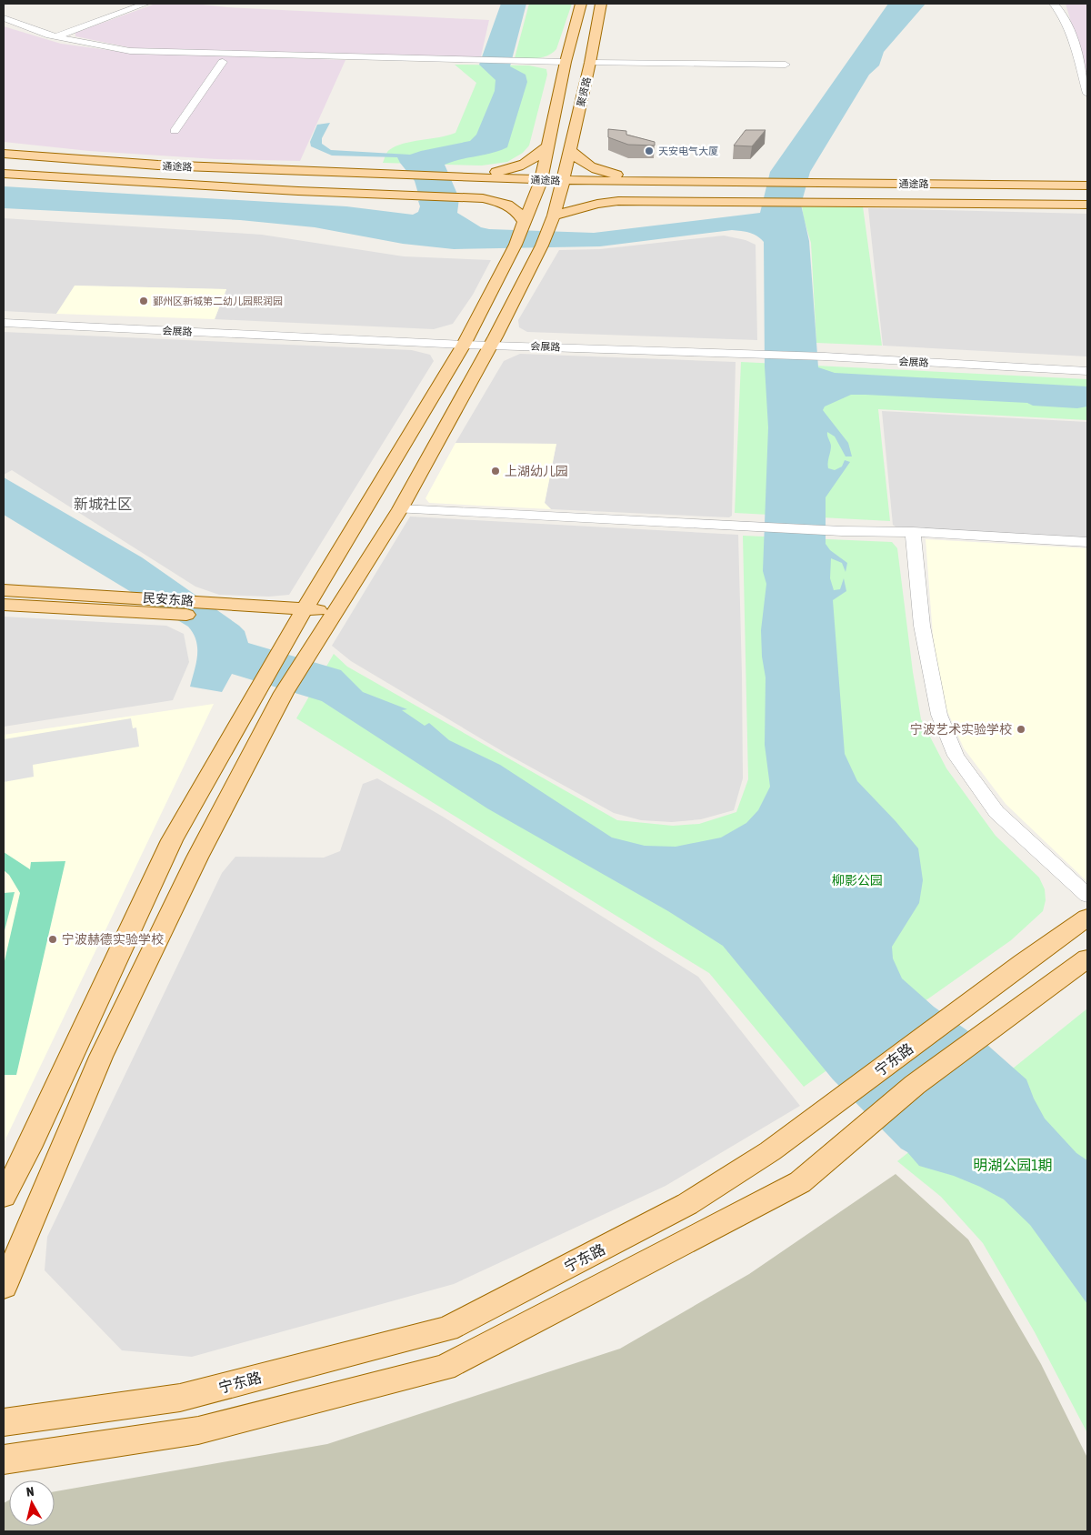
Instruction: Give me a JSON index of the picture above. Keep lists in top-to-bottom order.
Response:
{
  "streets": {
    "main road": [
      "聚贤路",
      "通途路",
      "民安东路",
      "宁东路"
    ],
    "street": ["会展路"]
  },
  "crossings": [
    ["聚贤路", "通途路"],
    ["聚贤路", "会展路"],
    ["聚贤路", "民安东路"]
  ],
  "districts": ["新城社区"],
  "parks": ["柳影公园", "明湖公园1期"],
  "places": [
    "天安电气大厦",
    "鄞州区新城第二幼儿园熙润园",
    "上湖幼儿园",
    "宁波艺术实验学校",
    "宁波赫德实验学校"
  ],
  "north": "top"
}
